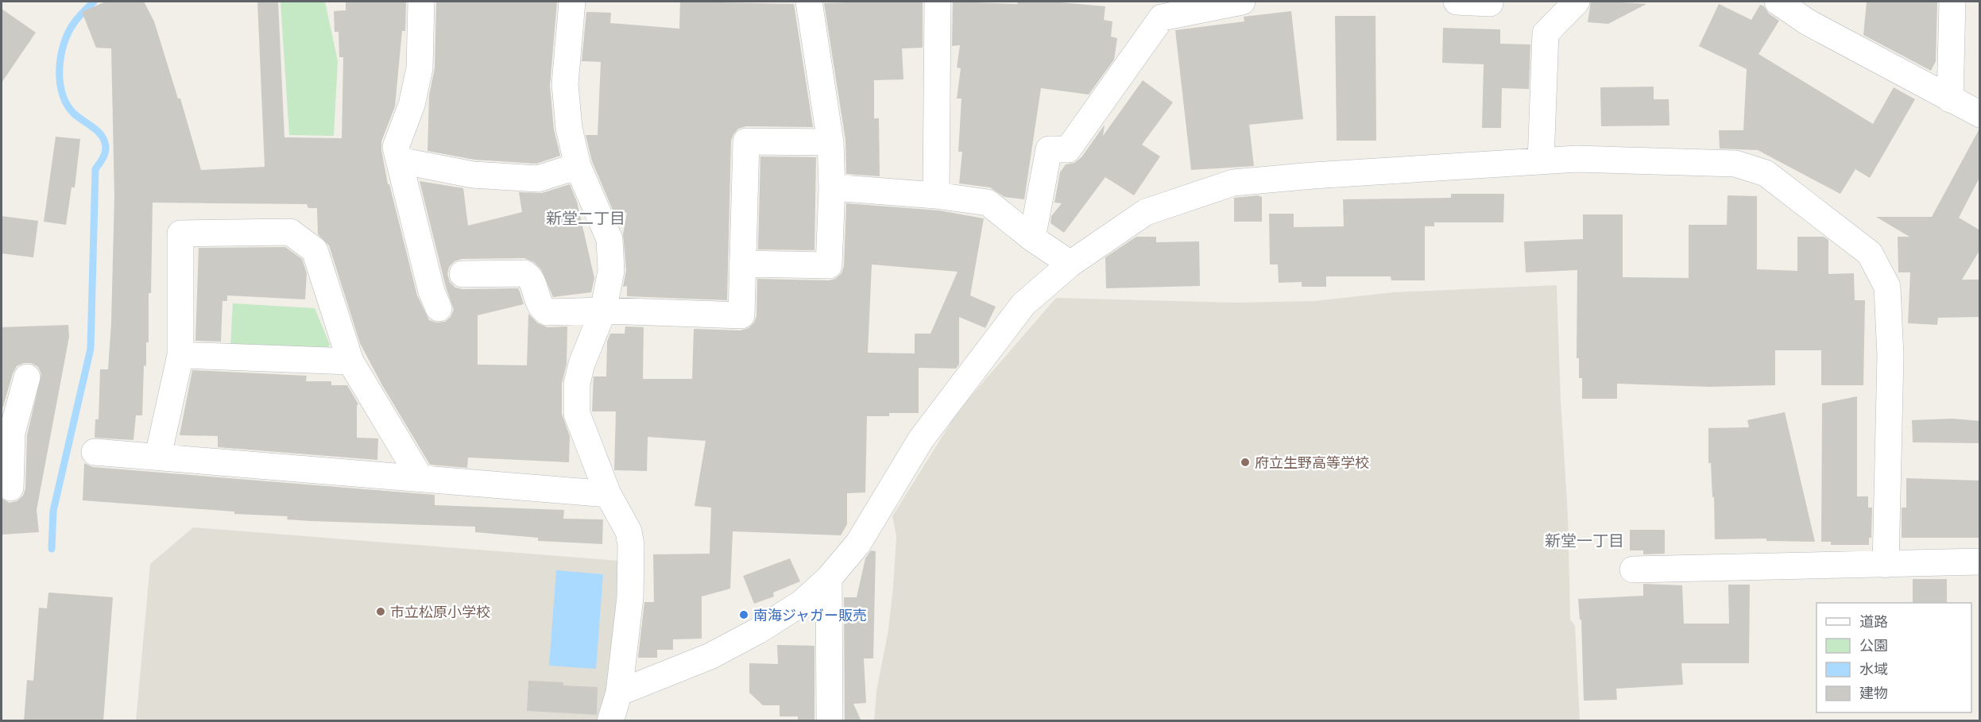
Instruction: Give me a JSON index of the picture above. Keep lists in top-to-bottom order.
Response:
{
  "districts": ["新堂二丁目", "新堂一丁目"],
  "places": ["府立生野高等学校", "市立松原小学校", "南海ジャガー販売"],
  "legend": [
    "道路",
    "公園",
    "水域",
    "建物"
  ]
}
